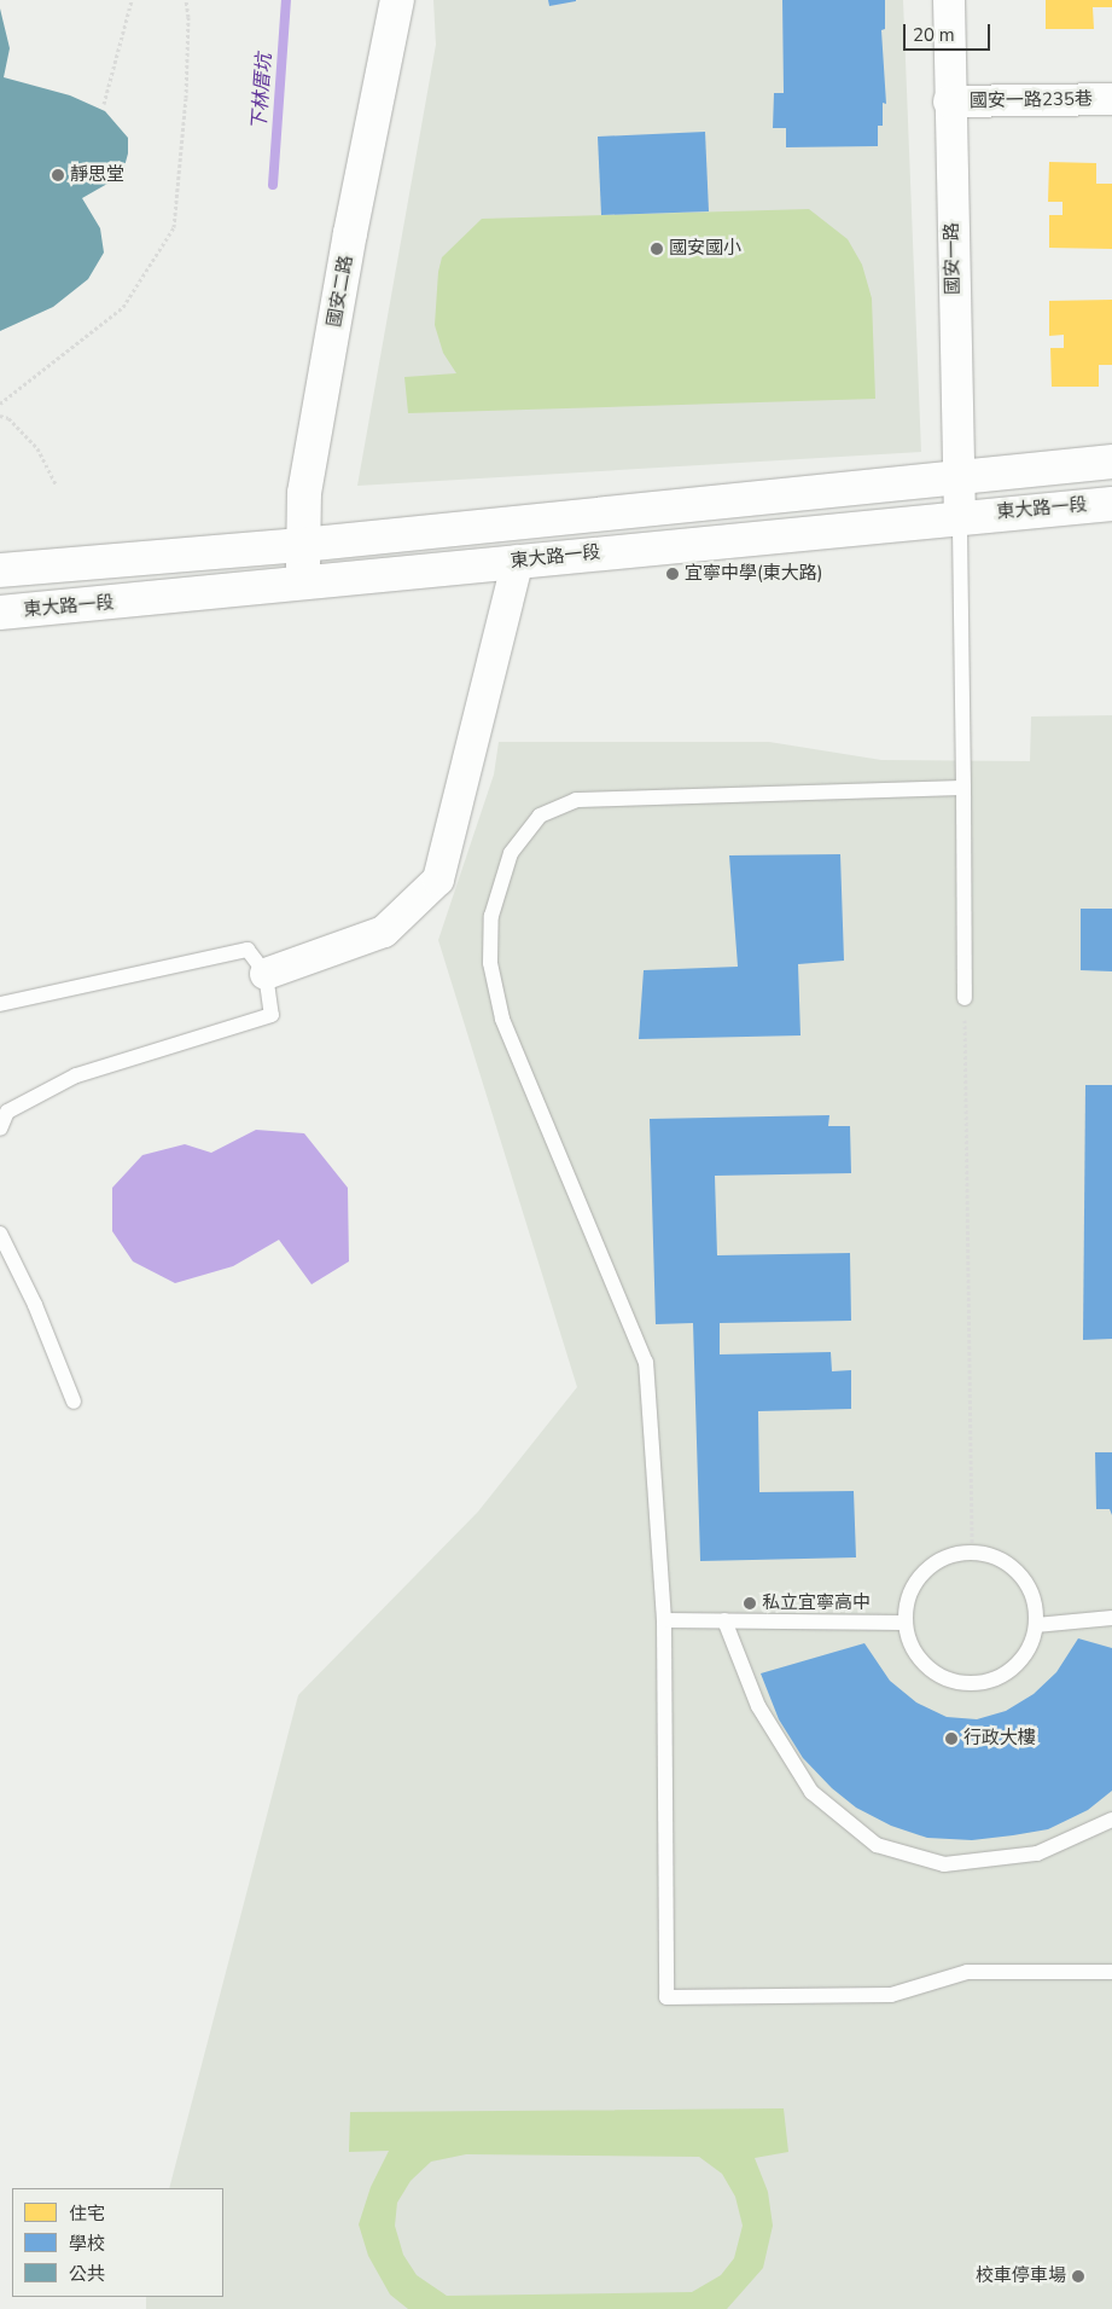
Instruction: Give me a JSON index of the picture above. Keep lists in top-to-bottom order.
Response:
{
  "streets": {
    "street": [
      "國安一路235巷",
      "國安一路",
      "國安二路",
      "東大路一段"
    ]
  },
  "crossings": [
    ["國安一路235巷", "國安一路"],
    ["國安一路", "東大路一段"],
    ["國安二路", "東大路一段"]
  ],
  "water": ["下林厝坑"],
  "places": [
    "靜思堂",
    "國安國小",
    "宜寧中學(東大路)",
    "私立宜寧高中",
    "行政大樓",
    "校車停車場"
  ],
  "legend": ["住宅", "學校", "公共"],
  "scale_bar": "20 m"
}
